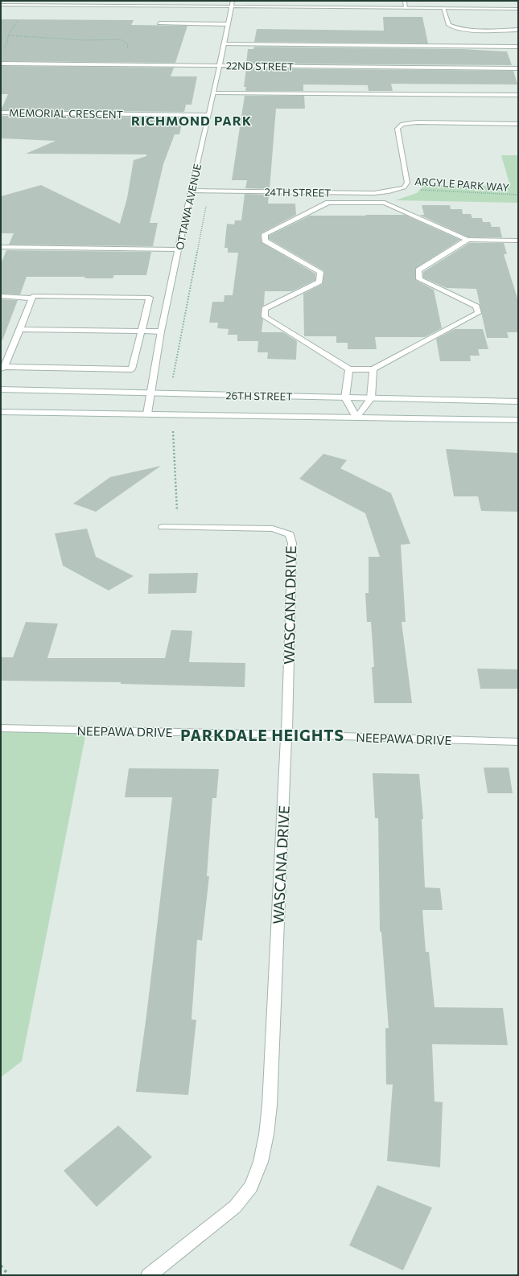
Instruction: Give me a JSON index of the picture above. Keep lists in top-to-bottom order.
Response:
{
  "streets": {
    "street": [
      "22ND STREET",
      "MEMORIAL CRESCENT",
      "24TH STREET",
      "OTTAWA AVENUE",
      "26TH STREET",
      "WASCANA DRIVE",
      "NEEPAWA DRIVE"
    ],
    "path": ["ARGYLE PARK WAY"]
  },
  "crossings": [
    ["22ND STREET", "OTTAWA AVENUE"],
    ["MEMORIAL CRESCENT", "OTTAWA AVENUE"],
    ["ARGYLE PARK WAY", "24TH STREET"],
    ["24TH STREET", "OTTAWA AVENUE"],
    ["OTTAWA AVENUE", "26TH STREET"],
    ["WASCANA DRIVE", "NEEPAWA DRIVE"]
  ],
  "districts": ["RICHMOND PARK", "PARKDALE HEIGHTS"]
}
